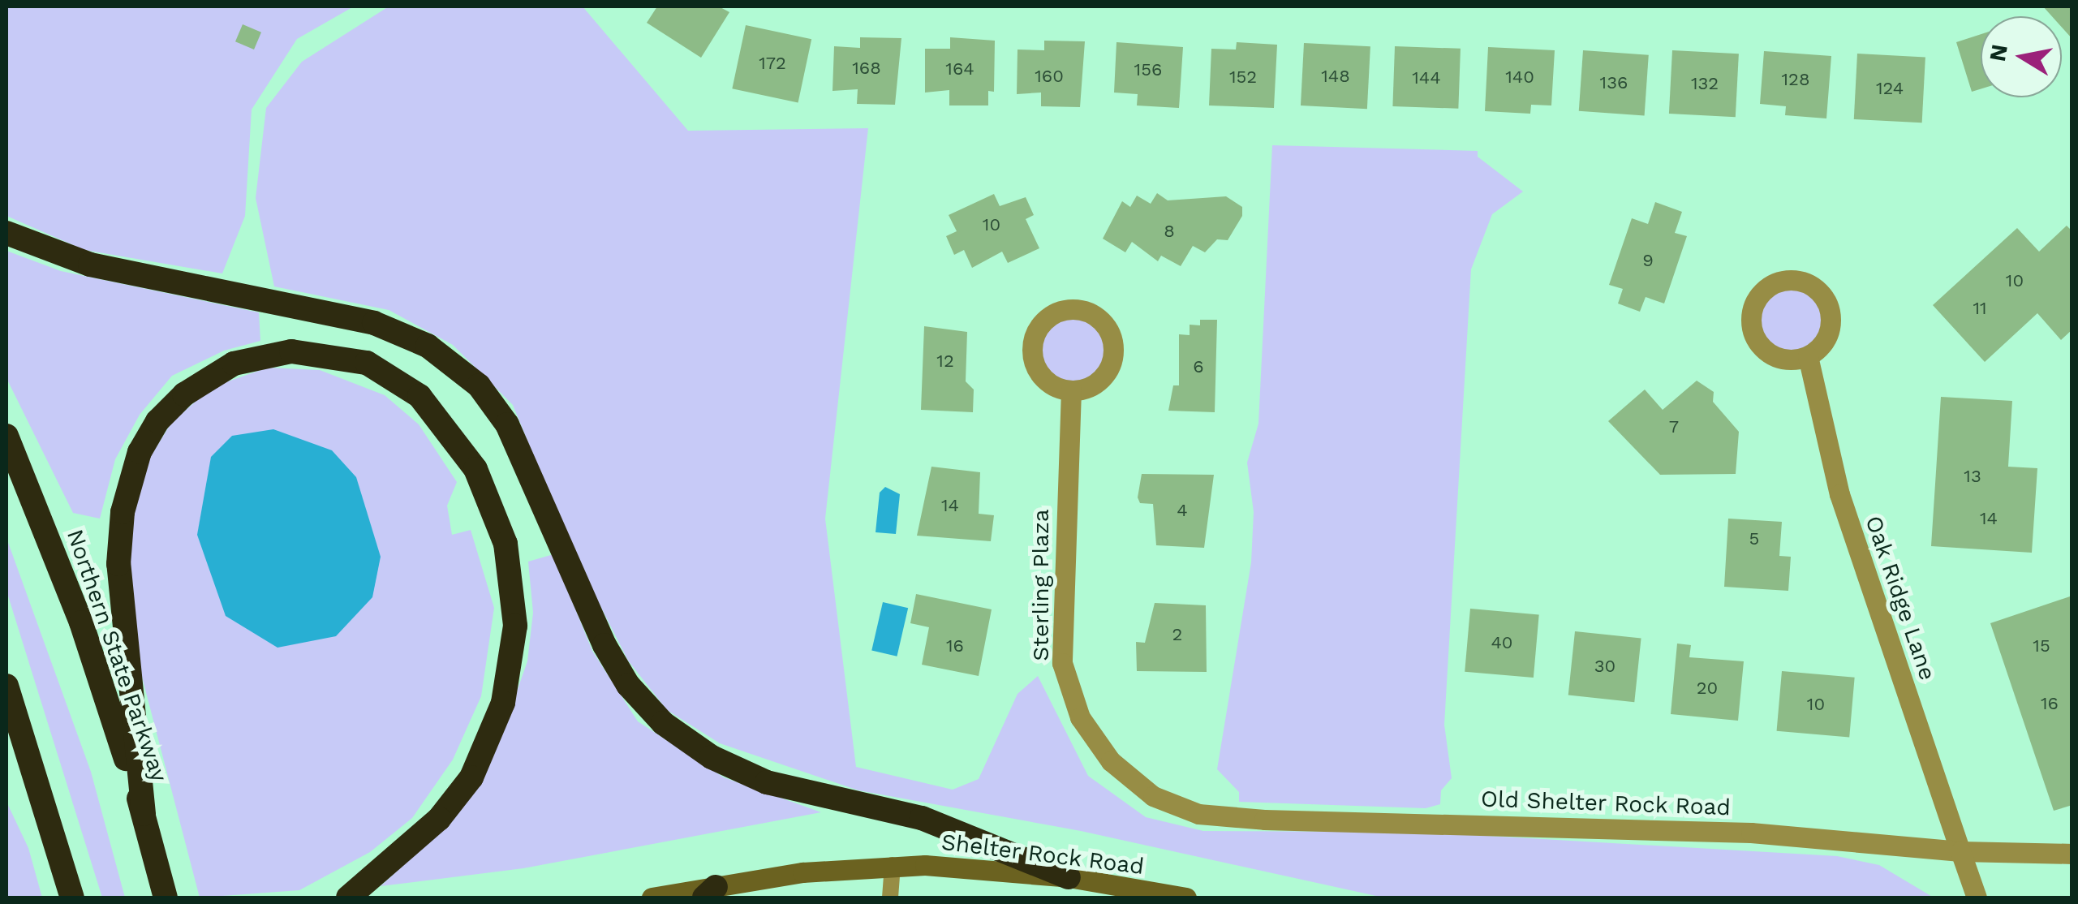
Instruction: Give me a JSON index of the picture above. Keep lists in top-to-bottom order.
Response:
{
  "streets": {
    "highway": ["Northern State Parkway"],
    "main road": ["Shelter Rock Road"],
    "street": ["Sterling Plaza", "Oak Ridge Lane", "Old Shelter Rock Road"]
  },
  "crossings": [
    ["Sterling Plaza", "Old Shelter Rock Road"],
    ["Oak Ridge Lane", "Old Shelter Rock Road"]
  ],
  "house_numbers": [
    "172",
    "168",
    "164",
    "156",
    "160",
    "148",
    "152",
    "140",
    "144",
    "128",
    "136",
    "132",
    "124",
    "10",
    "8",
    "9",
    "10",
    "11",
    "12",
    "6",
    "7",
    "13",
    "14",
    "4",
    "14",
    "5",
    "2",
    "40",
    "16",
    "15",
    "30",
    "20",
    "16",
    "10"
  ],
  "north": "left"
}
